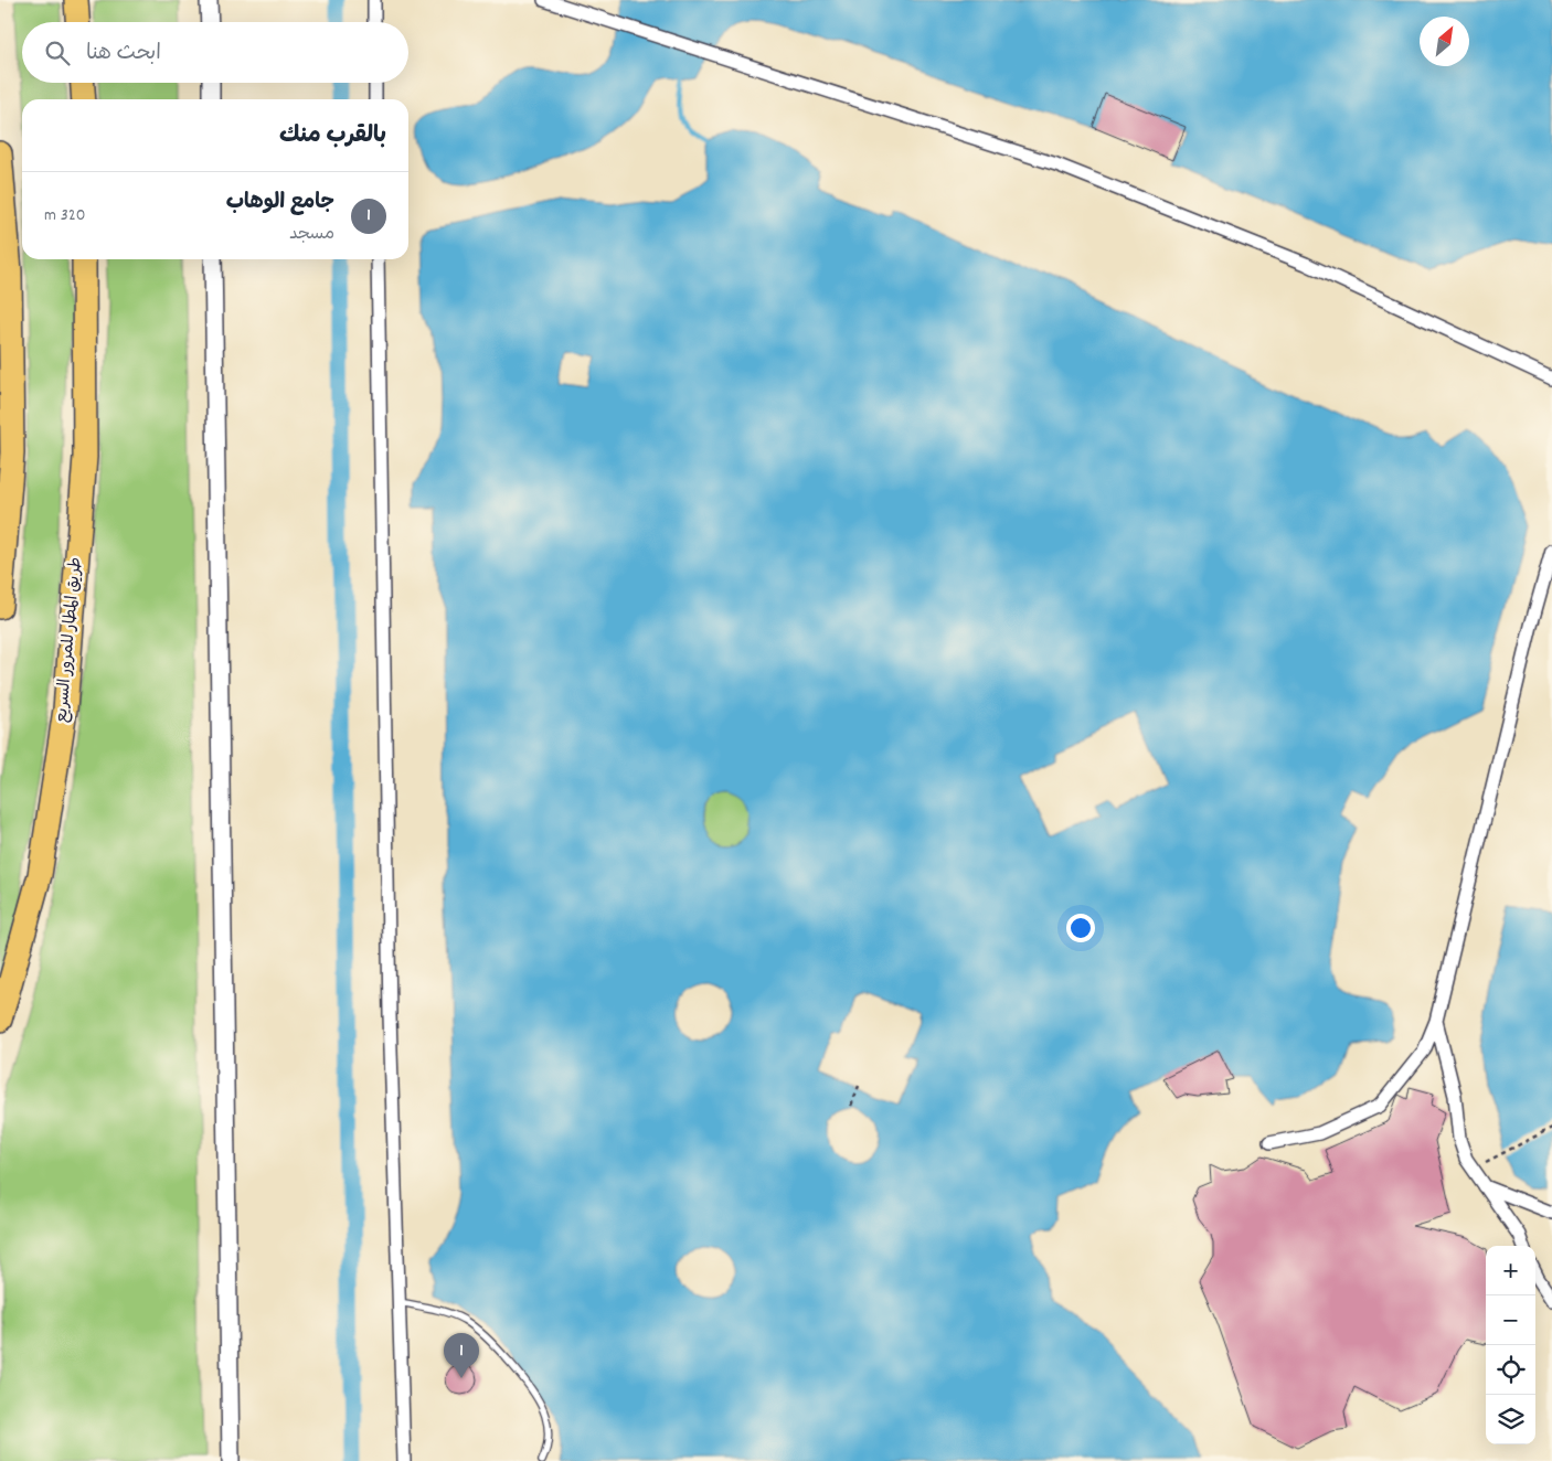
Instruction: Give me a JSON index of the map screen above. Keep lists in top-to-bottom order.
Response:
{
  "streets": {
    "highway": ["طريق المطار للمرور السريع"]
  },
  "north": "top right",
  "page": {
    "search": "ابحث هنا",
    "heading": "بالقرب منك",
    "list": [
      {
        "mark": "1",
        "name": "جامع الوهاب",
        "note": "مسجد",
        "value": "320 m"
      }
    ],
    "map_buttons": ["+", "−"],
    "pins": "1"
  }
}
